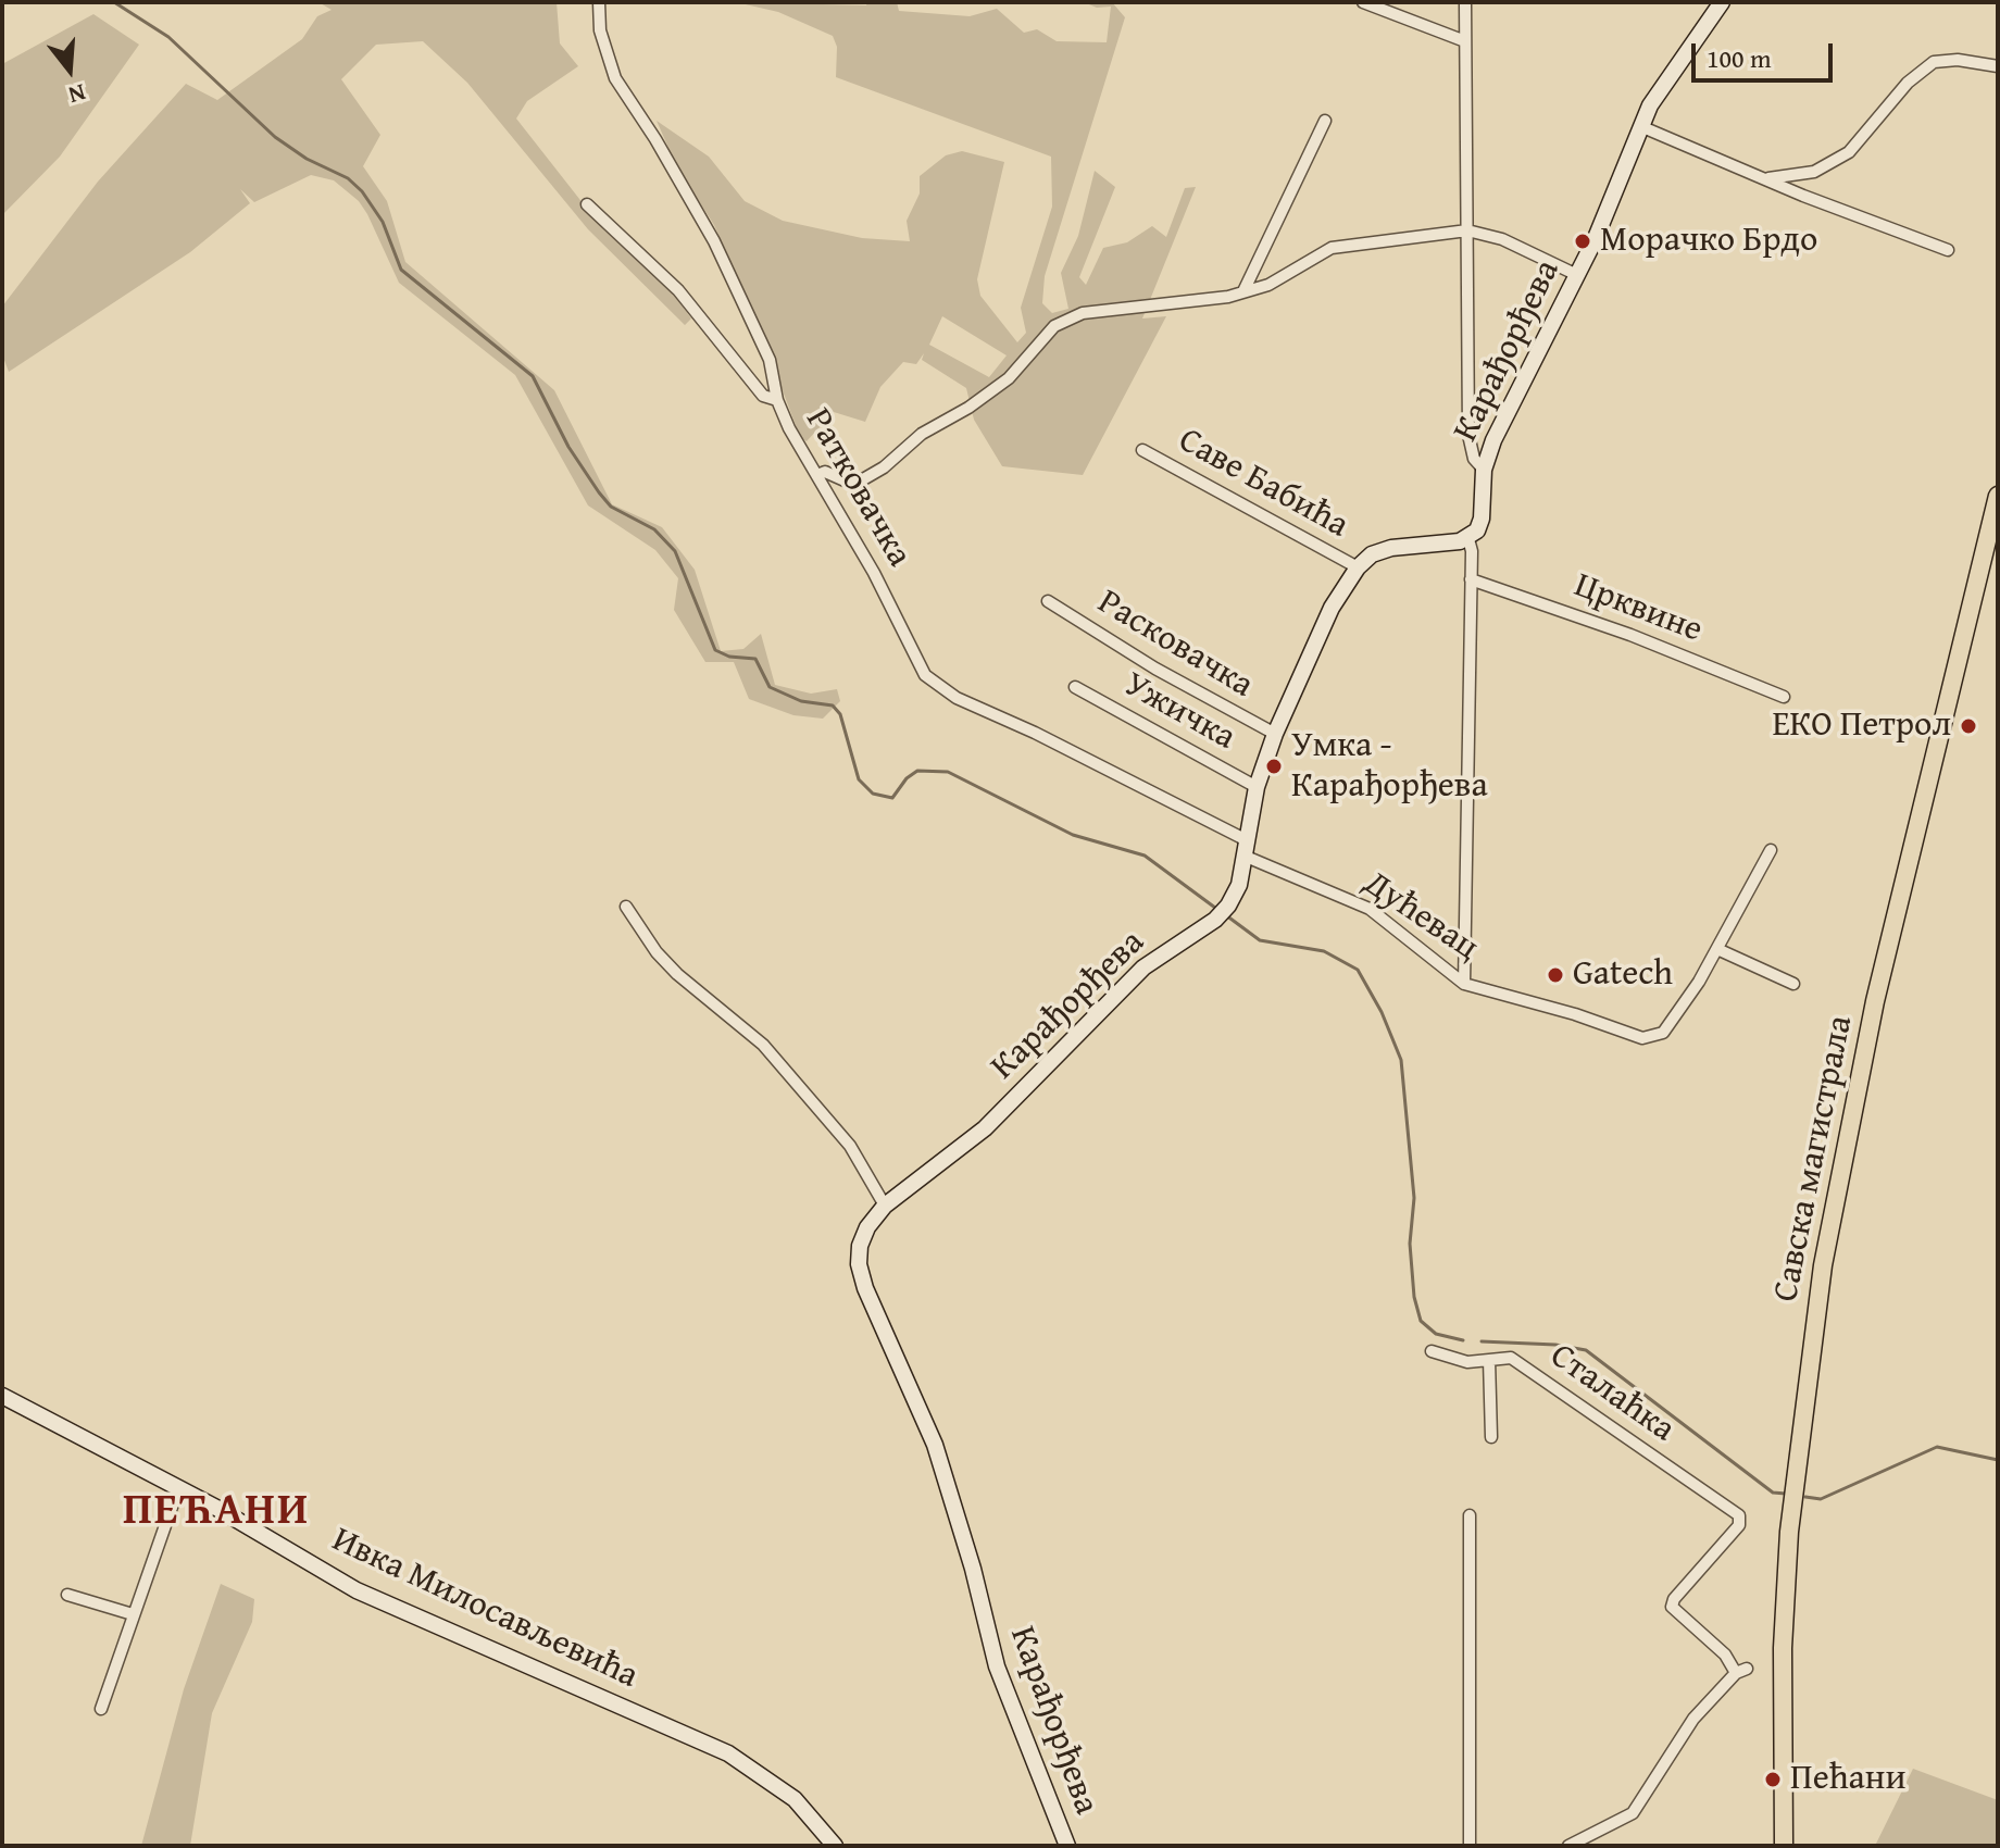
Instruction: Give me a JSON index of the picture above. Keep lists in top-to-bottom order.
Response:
{
  "streets": {
    "main road": ["Савска магистрала"],
    "street": [
      "Карађорђева",
      "Саве Бабића",
      "Ратковачка",
      "Црквине",
      "Расковачка",
      "Ужичка",
      "Дућевац",
      "Сталаћка",
      "Ивка Милосављевића"
    ]
  },
  "crossings": [
    ["Карађорђева", "Саве Бабића"],
    ["Карађорђева", "Ратковачка"],
    ["Карађорђева", "Расковачка"],
    ["Карађорђева", "Ужичка"],
    ["Карађорђева", "Дућевац"],
    ["Ратковачка", "Дућевац"]
  ],
  "districts": ["ПЕЋАНИ"],
  "places": [
    "Морачко Брдо",
    "ЕКО Петрол",
    "Умка - Карађорђева",
    "Gatech",
    "Пећани"
  ],
  "scale_bar": "100 m",
  "north": "bottom"
}
